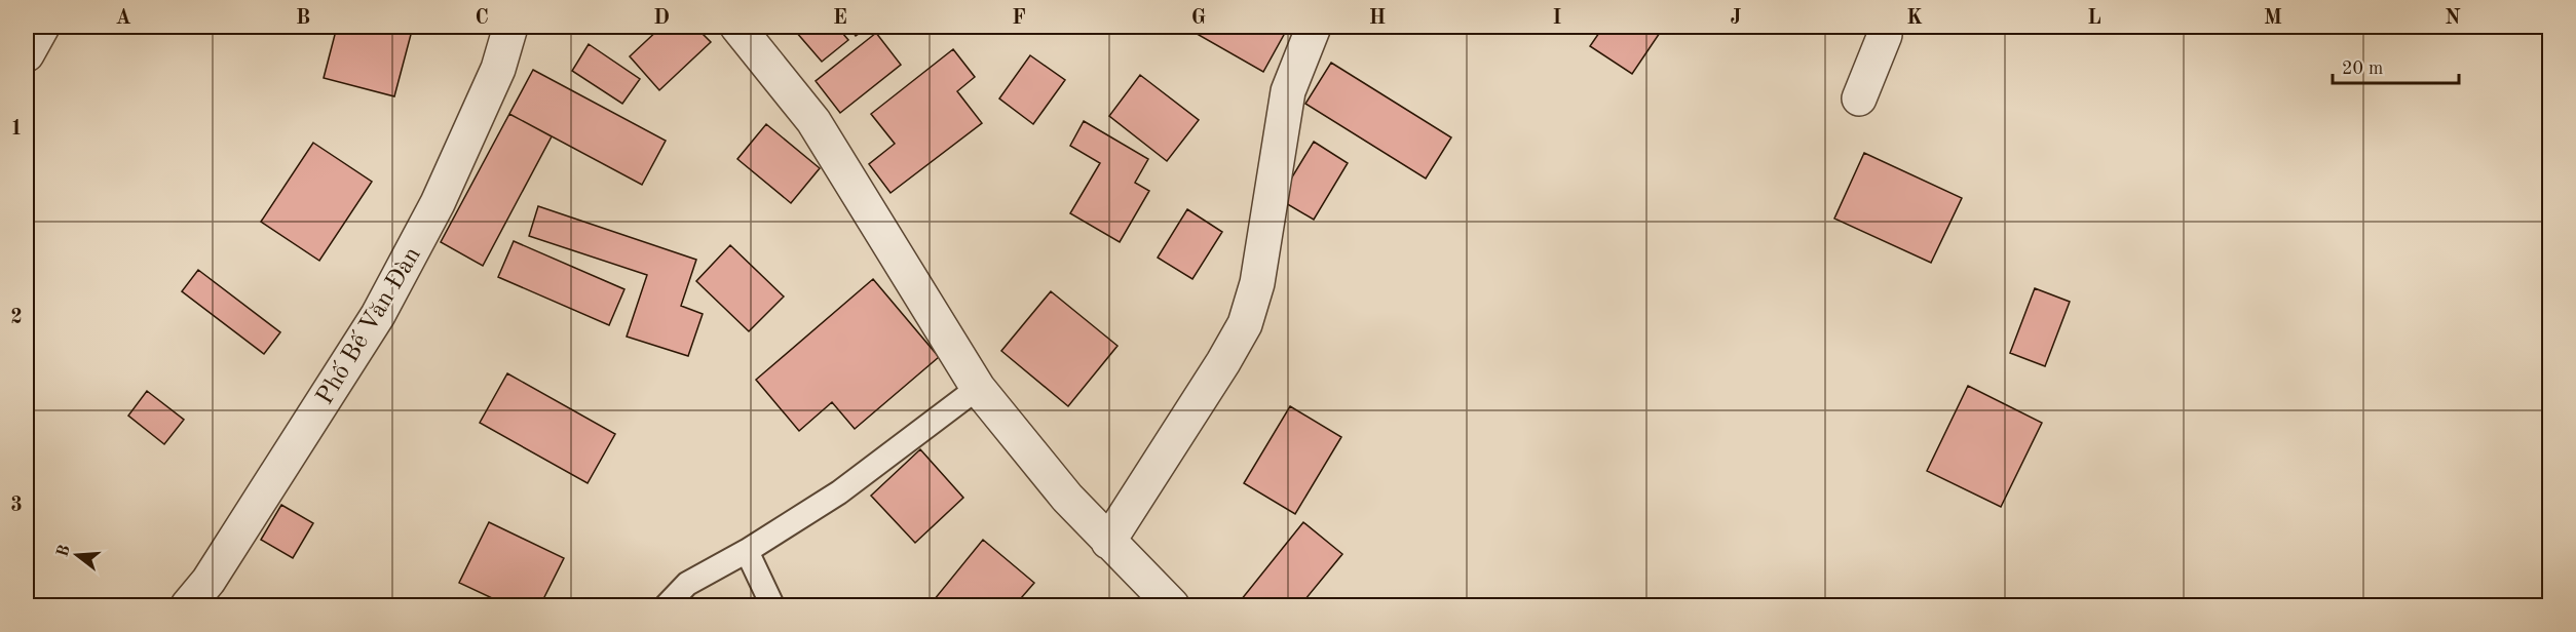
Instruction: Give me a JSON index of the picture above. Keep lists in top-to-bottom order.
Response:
{
  "streets": {
    "street": ["Phố Bế Văn Đàn"]
  },
  "scale_bar": "20 m",
  "north": "left",
  "grid": {
    "columns": [
      "A",
      "B",
      "C",
      "D",
      "E",
      "F",
      "G",
      "H",
      "I",
      "J",
      "K",
      "L",
      "M",
      "N"
    ],
    "rows": ["1", "2", "3"]
  }
}
